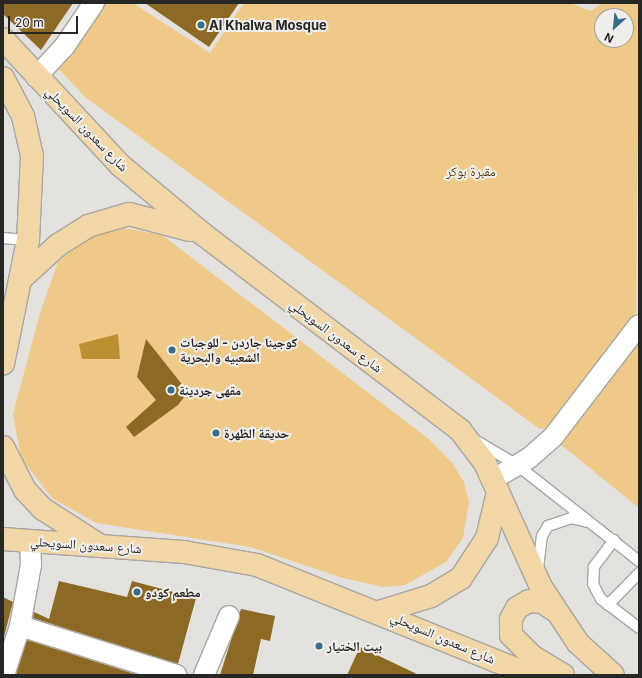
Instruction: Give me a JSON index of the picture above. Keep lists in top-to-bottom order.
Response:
{
  "streets": {
    "main road": ["شارع سعدون السويحلي"]
  },
  "parks": ["مقبرة بوكر"],
  "places": [
    "Al Khalwa Mosque",
    "كوجينا جاردن - للوجبات الشعبيه والبحرية",
    "مقهى جردينة",
    "حديقة الظهرة",
    "مطعم كودو",
    "بيت الختيار"
  ],
  "scale_bar": "20 m",
  "north": "bottom left"
}
